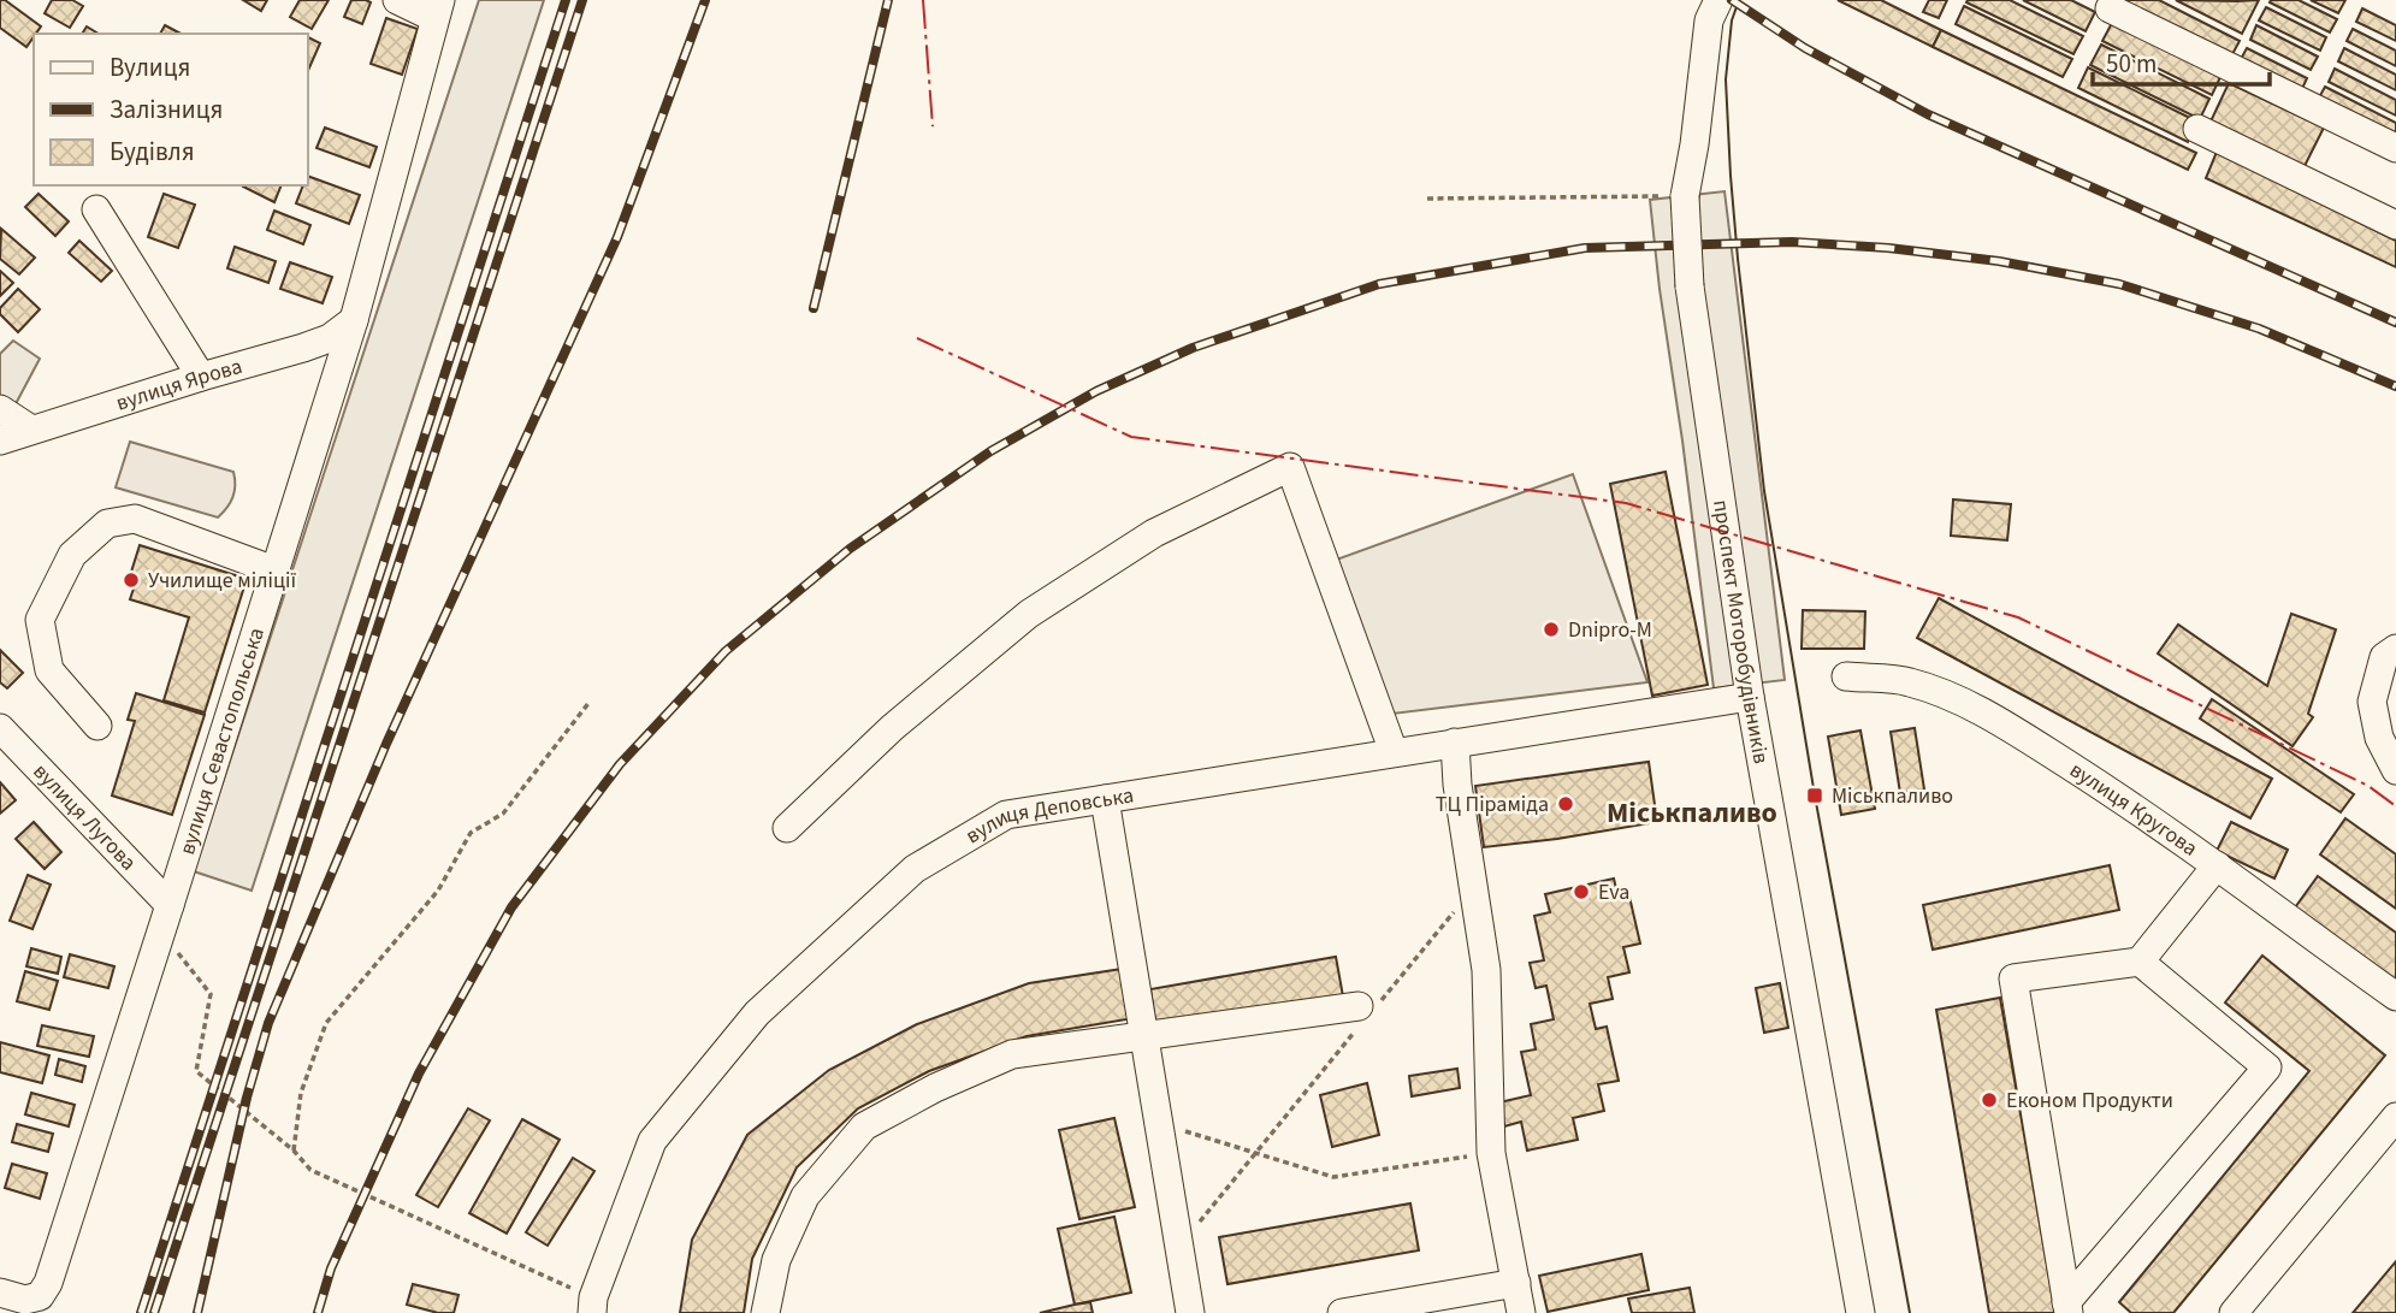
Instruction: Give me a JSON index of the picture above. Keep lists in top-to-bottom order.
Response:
{
  "streets": {
    "street": [
      "вулиця Ярова",
      "проспект Моторобудівників",
      "вулиця Севастопольська",
      "вулиця Кругова",
      "вулиця Лугова",
      "вулиця Деповська"
    ]
  },
  "crossings": [
    ["вулиця Ярова", "вулиця Севастопольська"],
    ["проспект Моторобудівників", "вулиця Деповська"],
    ["вулиця Севастопольська", "вулиця Лугова"]
  ],
  "districts": ["Міськпаливо"],
  "places": {
    "other": [
      "Училище міліції",
      "Dnipro-M",
      "ТЦ Піраміда",
      "Eva",
      "Економ Продукти"
    ],
    "transit": ["Міськпаливо"]
  },
  "legend": ["Вулиця", "Залізниця", "Будівля"],
  "scale_bar": "50 m"
}
